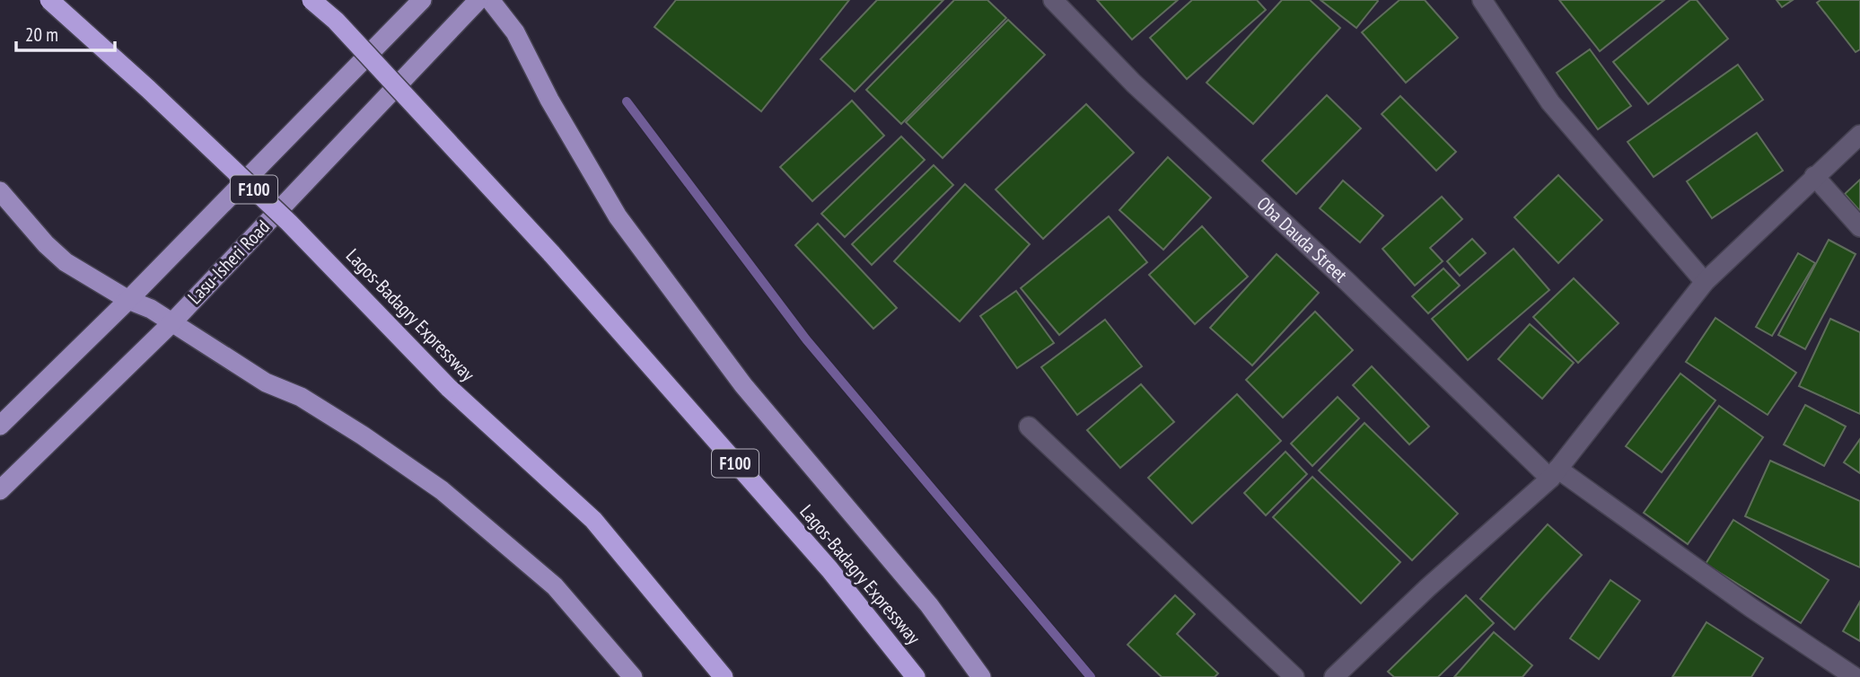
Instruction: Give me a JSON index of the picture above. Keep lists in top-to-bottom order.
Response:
{
  "streets": {
    "highway": ["F100", "Lagos-Badagry Expressway"],
    "main road": ["Lasu-Isheri Road"],
    "street": ["Oba Dauda Street"]
  },
  "scale_bar": "20 m"
}
